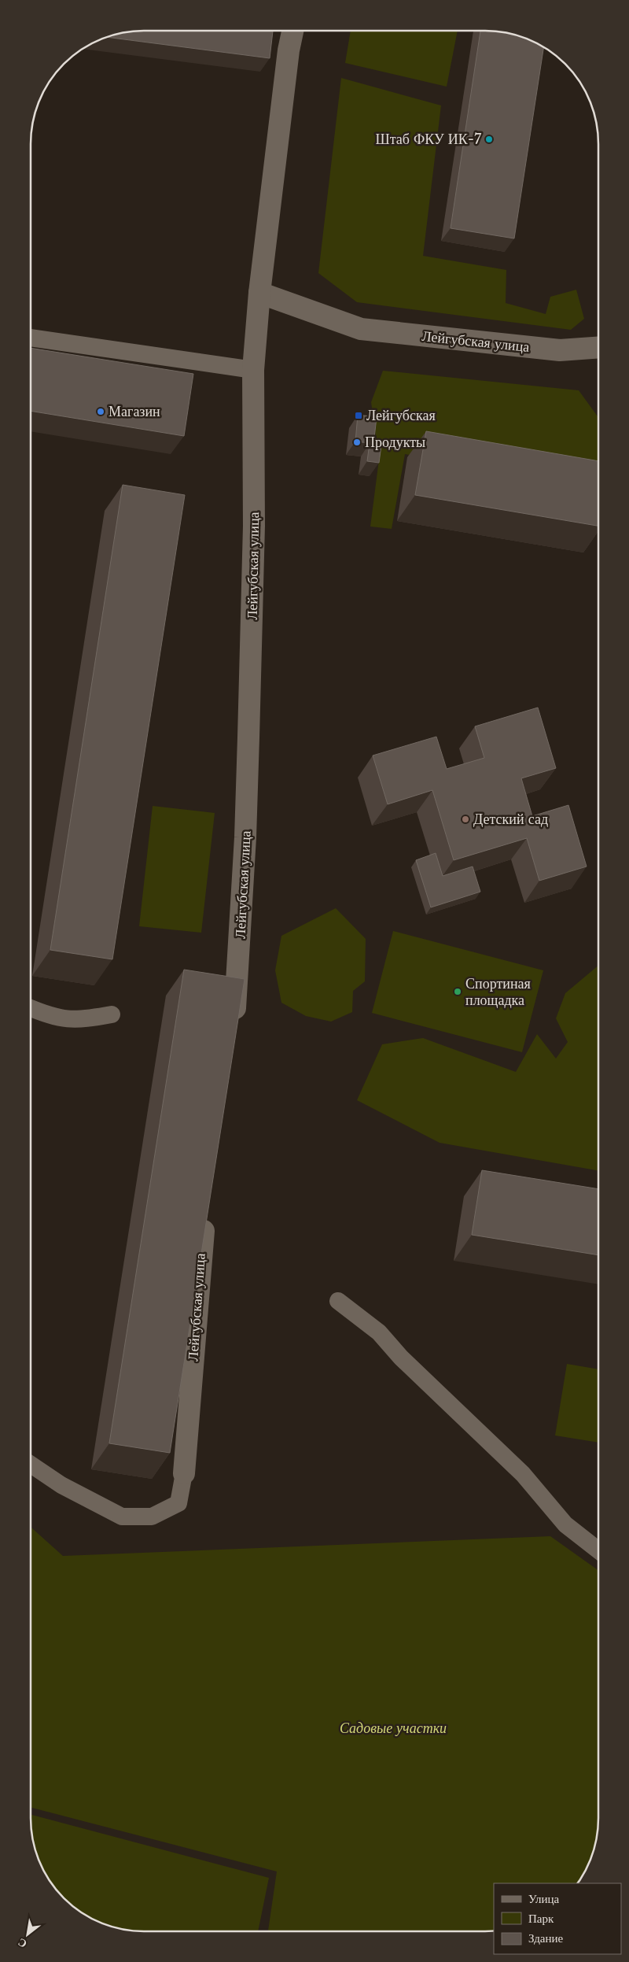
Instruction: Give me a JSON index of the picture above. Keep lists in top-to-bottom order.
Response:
{
  "streets": {
    "street": ["Лейгубская улица"]
  },
  "parks": ["Садовые участки"],
  "places": {
    "other": [
      "Штаб ФКУ ИК-7",
      "Магазин",
      "Продукты",
      "Детский сад",
      "Спортиная площадка"
    ],
    "transit": ["Лейгубская"]
  },
  "legend": ["Улица", "Парк", "Здание"],
  "north": "bottom left"
}
